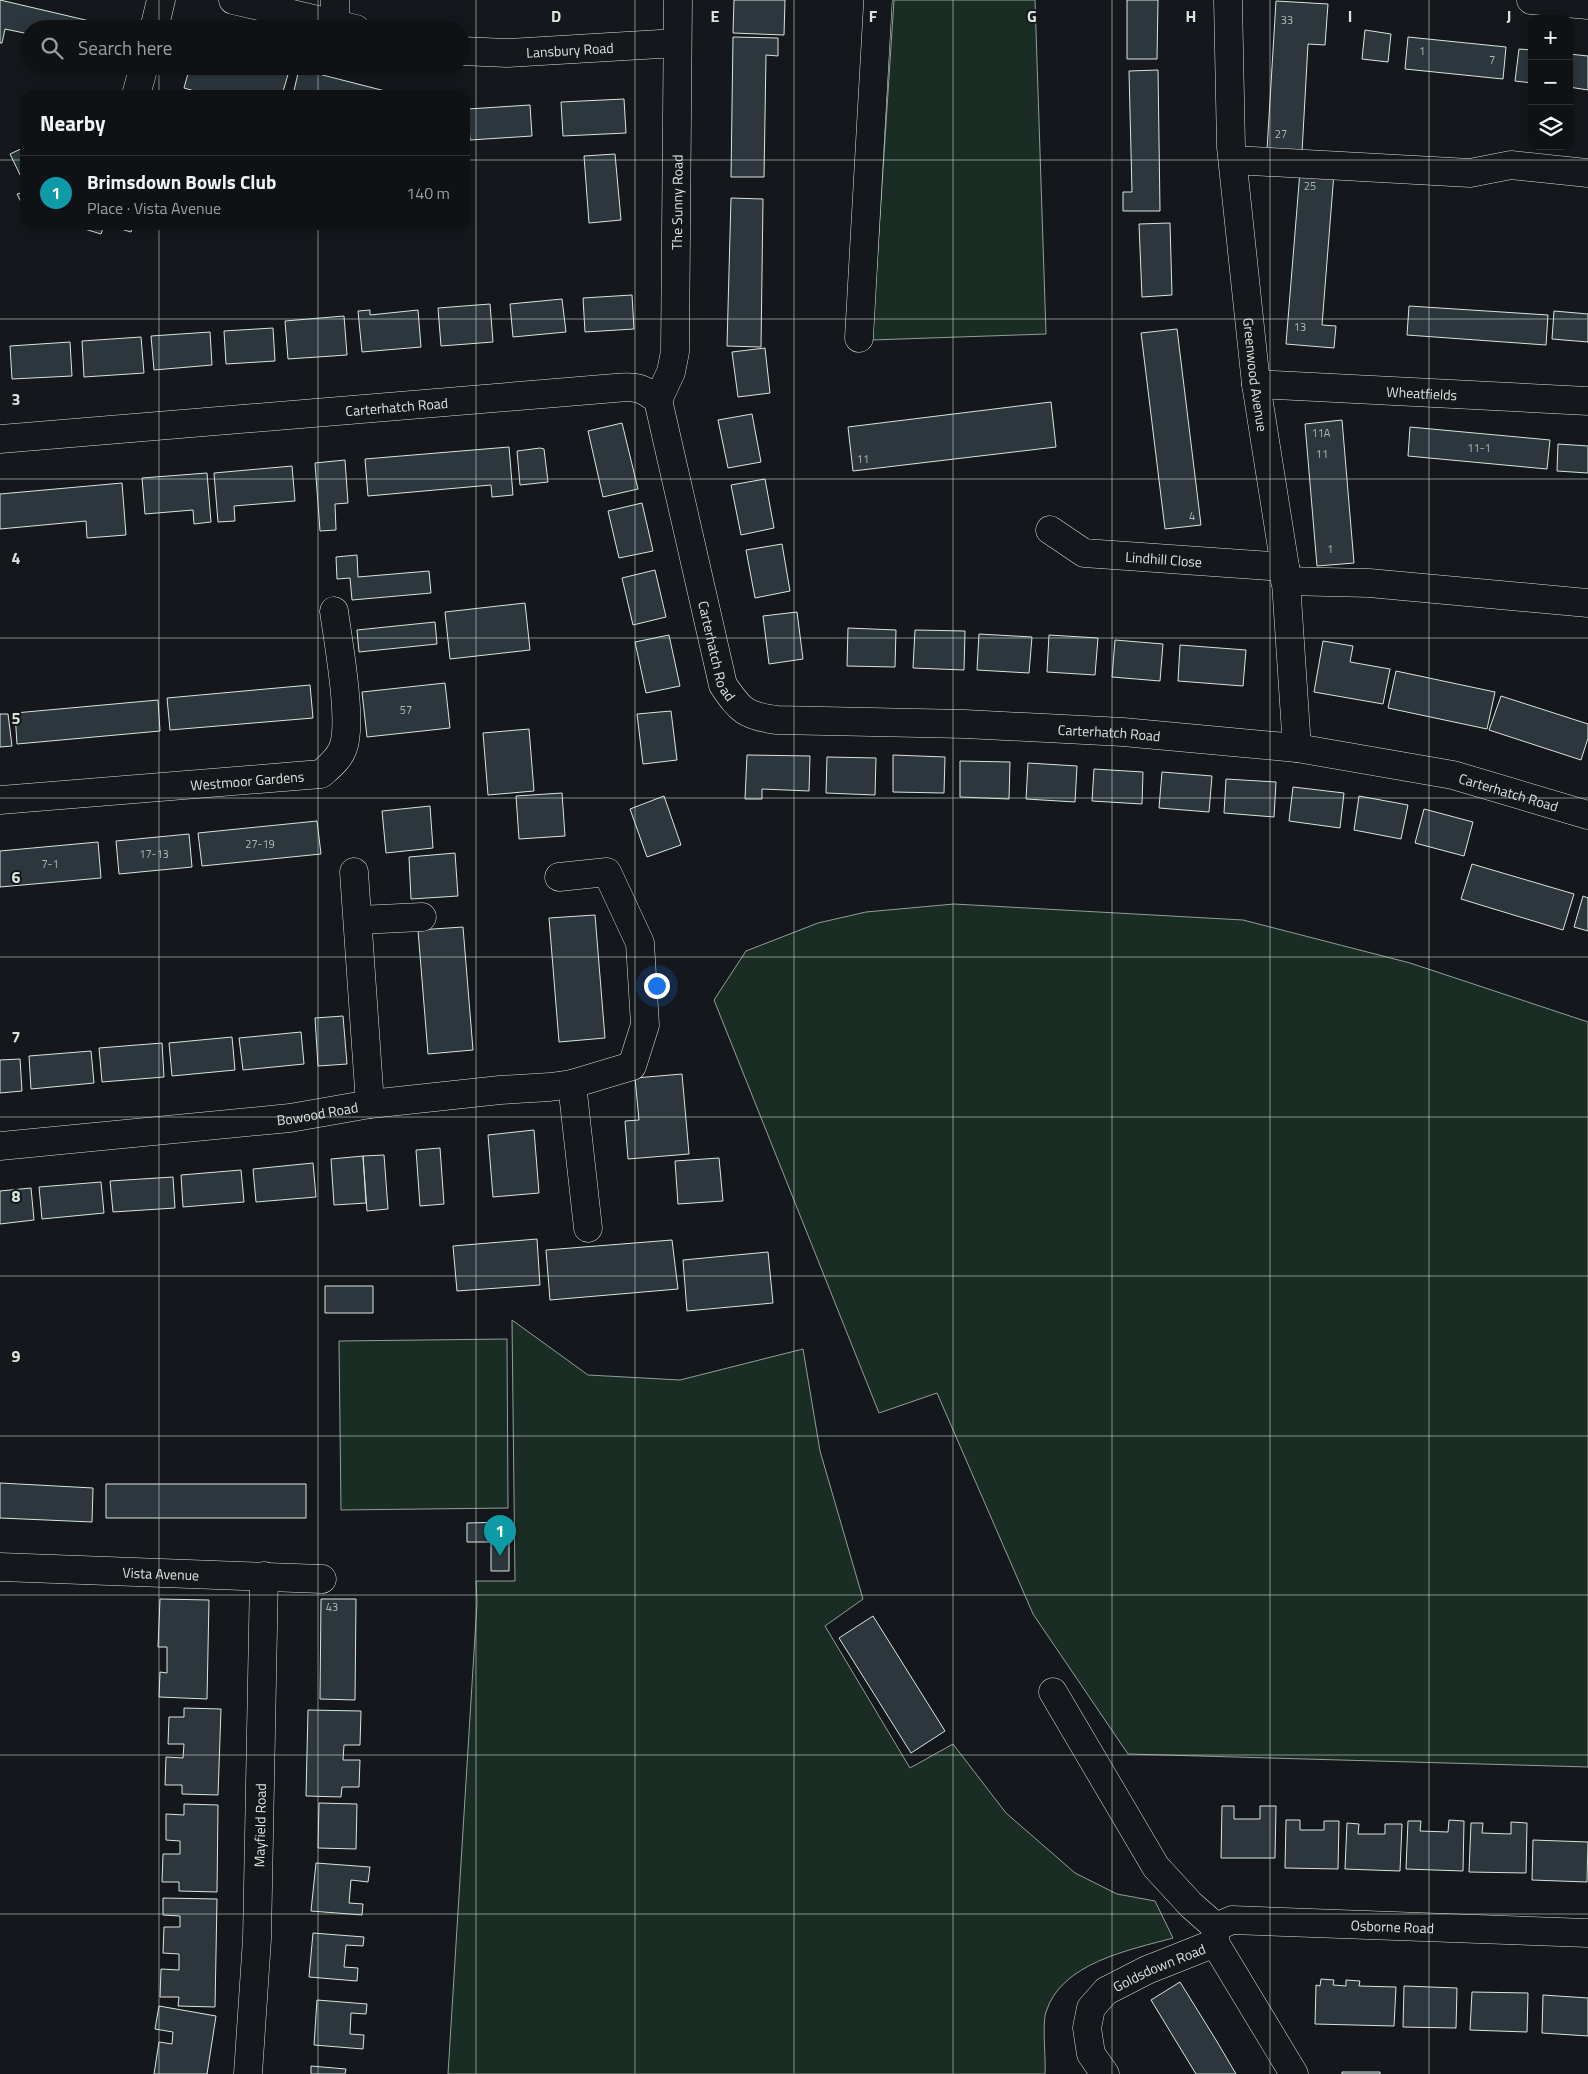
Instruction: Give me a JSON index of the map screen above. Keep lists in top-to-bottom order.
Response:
{
  "streets": {
    "street": [
      "Lansbury Road",
      "The Sunny Road",
      "Greenwood Avenue",
      "Wheatfields",
      "Carterhatch Road",
      "Lindhill Close",
      "Westmoor Gardens",
      "Bowood Road",
      "Vista Avenue",
      "Mayfield Road",
      "Osborne Road",
      "Goldsdown Road"
    ]
  },
  "crossings": [
    ["Lansbury Road", "The Sunny Road"],
    ["The Sunny Road", "Carterhatch Road"],
    ["Greenwood Avenue", "Wheatfields"],
    ["Greenwood Avenue", "Carterhatch Road"],
    ["Greenwood Avenue", "Lindhill Close"],
    ["Vista Avenue", "Mayfield Road"],
    ["Osborne Road", "Goldsdown Road"]
  ],
  "house_numbers": [
    "33",
    "1",
    "7",
    "27",
    "25",
    "13",
    "11A",
    "11-1",
    "11",
    "11",
    "4",
    "1",
    "57",
    "27-19",
    "17-13",
    "7-1",
    "43"
  ],
  "page": {
    "map_buttons": ["+", "−"],
    "search": "Search here",
    "heading": "Nearby",
    "list": [
      {
        "mark": "1",
        "name": "Brimsdown Bowls Club",
        "note": "Place · Vista Avenue",
        "value": "140 m"
      }
    ],
    "pins": "1"
  },
  "grid": {
    "columns": [
      "D",
      "E",
      "F",
      "G",
      "H",
      "I",
      "J"
    ],
    "rows": [
      "3",
      "4",
      "5",
      "6",
      "7",
      "8",
      "9"
    ]
  }
}
